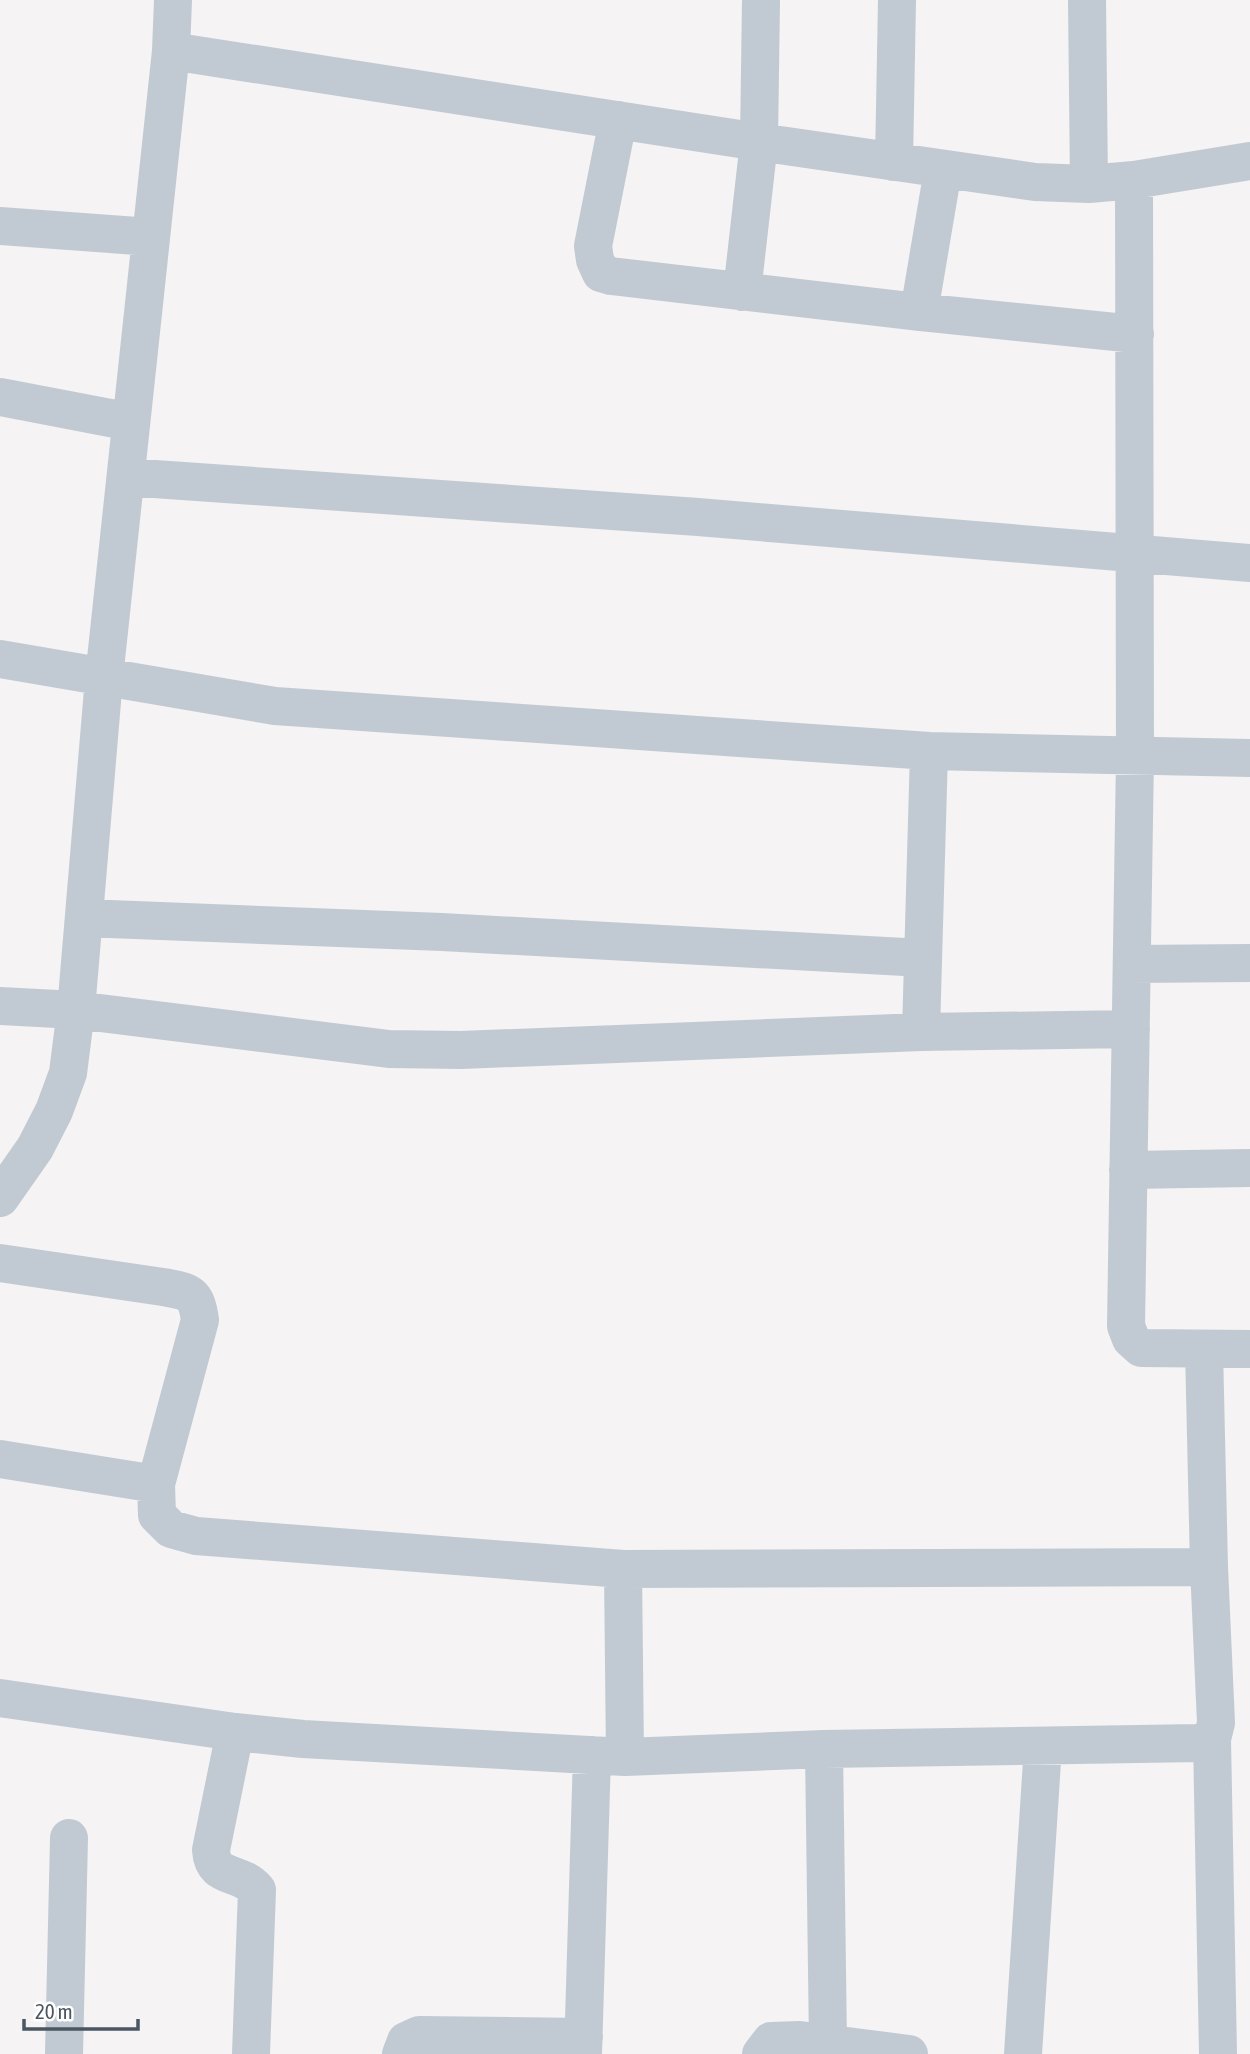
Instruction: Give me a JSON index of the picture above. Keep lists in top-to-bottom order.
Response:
{
  "scale_bar": "20 m"
}
